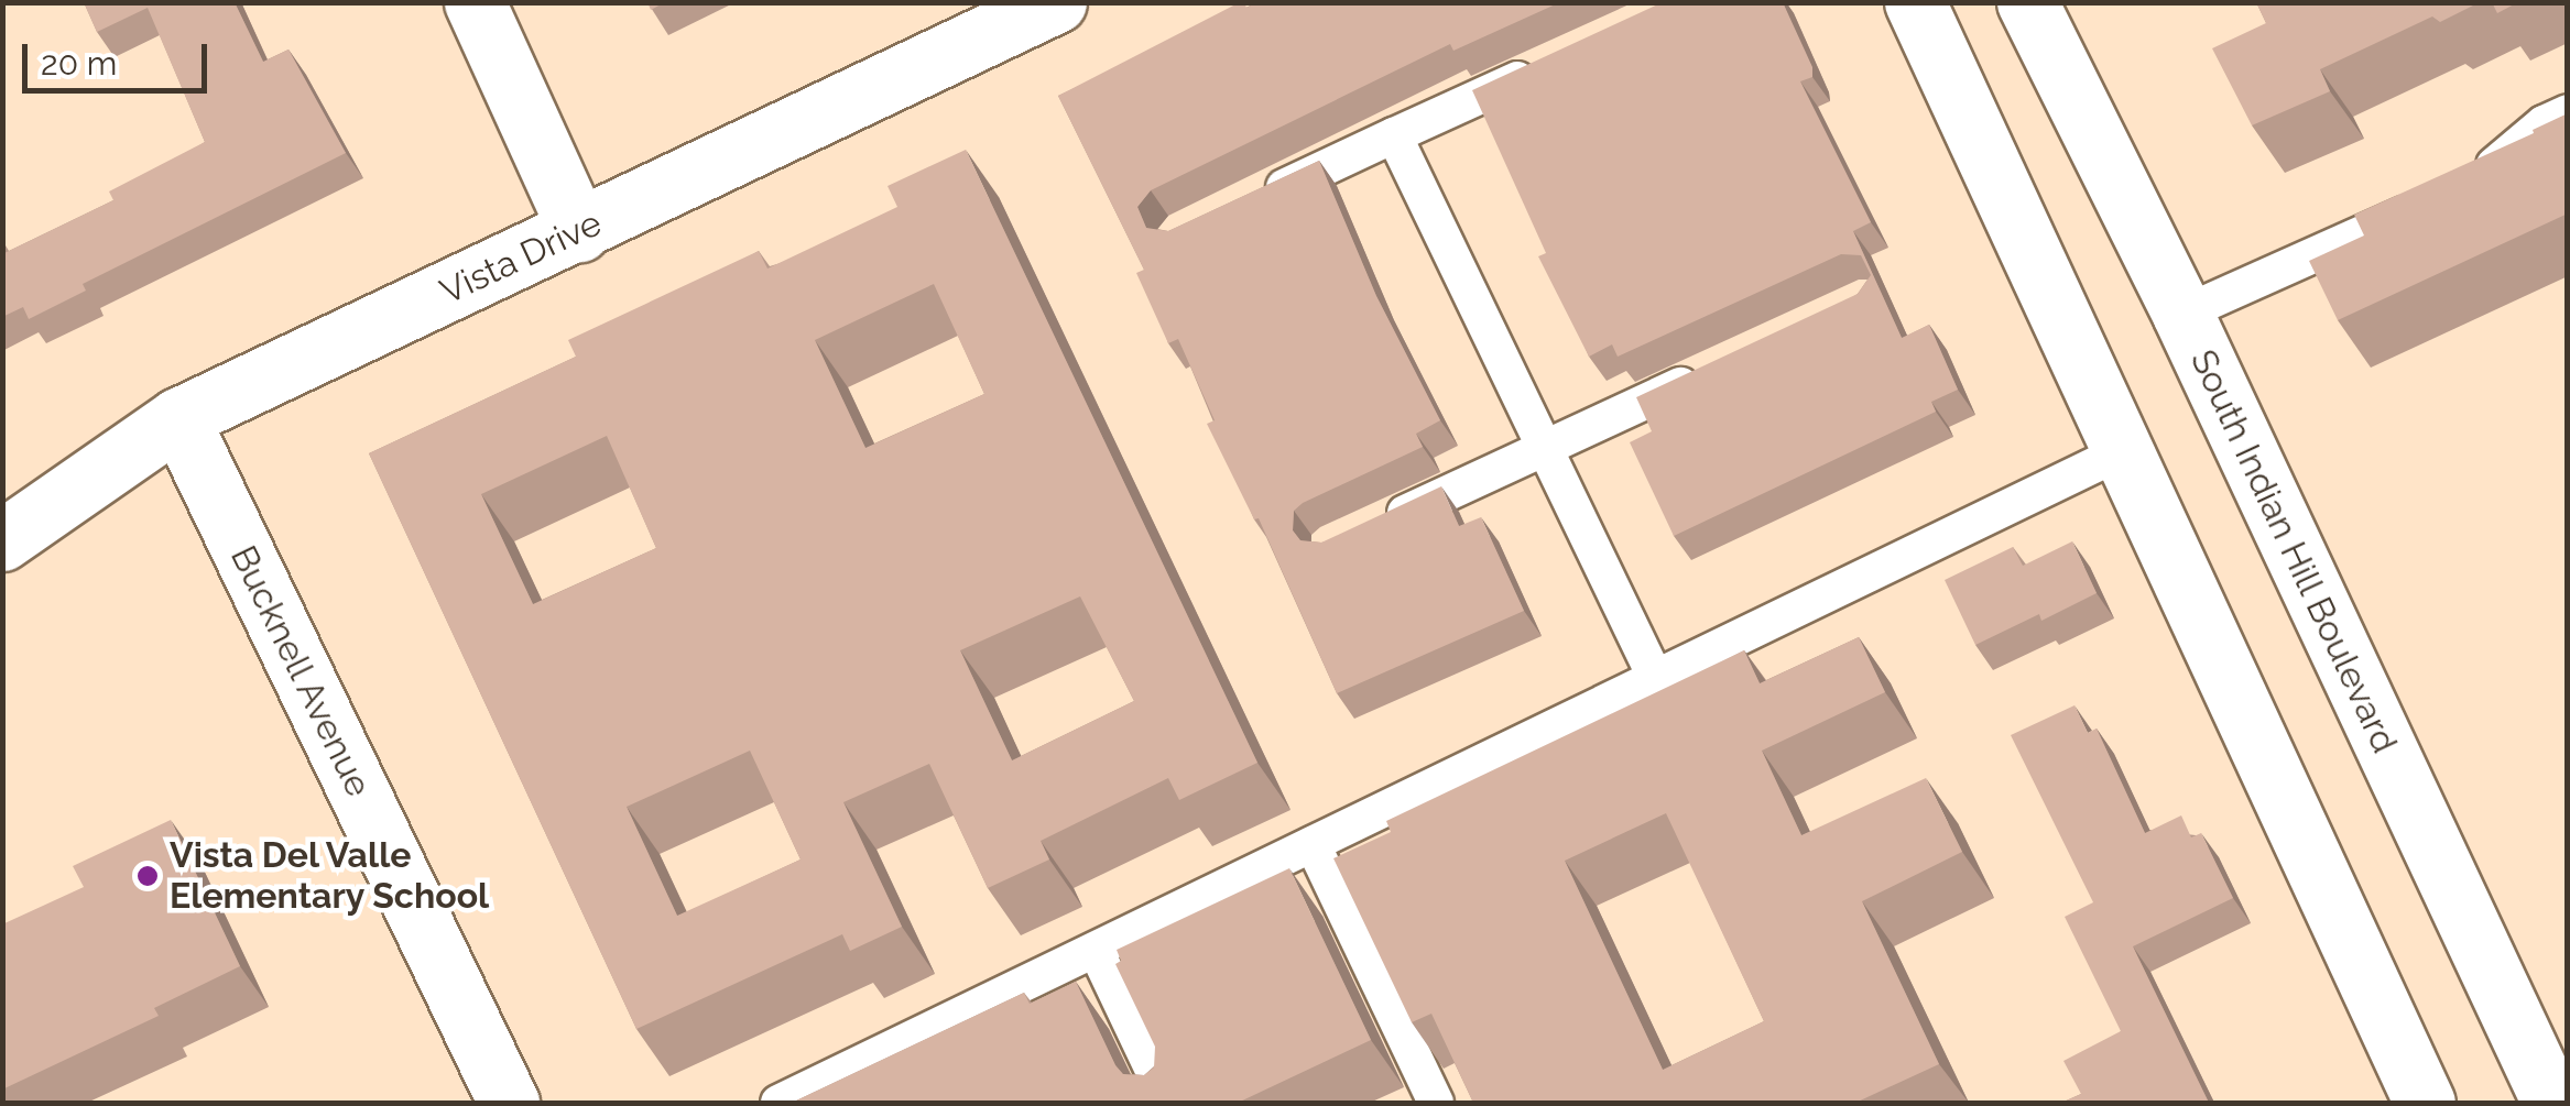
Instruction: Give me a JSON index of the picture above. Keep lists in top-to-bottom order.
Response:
{
  "streets": {
    "main road": ["Vista Drive", "South Indian Hill Boulevard", "Bucknell Avenue"]
  },
  "crossings": [
    ["Vista Drive", "Bucknell Avenue"]
  ],
  "places": ["Vista Del Valle Elementary School"],
  "scale_bar": "20 m"
}
